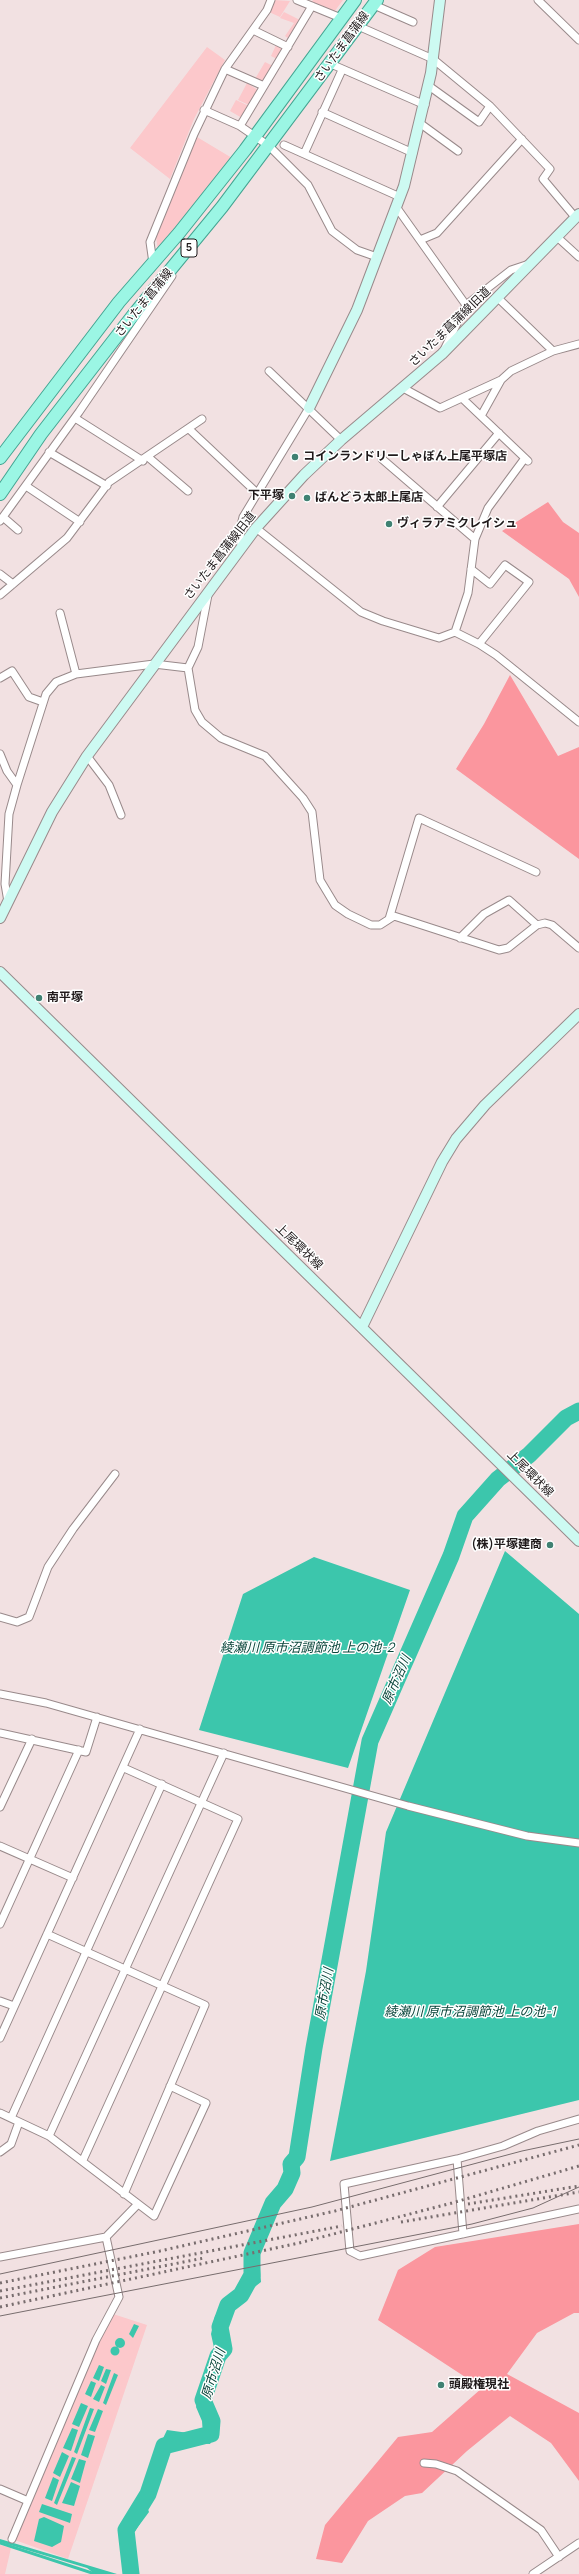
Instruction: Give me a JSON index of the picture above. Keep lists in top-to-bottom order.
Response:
{
  "streets": {
    "main road": ["さいたま菖蒲線", "5"],
    "street": ["さいたま菖蒲線旧道", "上尾環状線"]
  },
  "water": ["綾瀬川 原市沼調節池 上の池-2", "原市沼川", "綾瀬川 原市沼調節池 上の池-1"],
  "places": [
    "コインランドリーしゃぼん上尾平塚店",
    "下平塚",
    "ばんどう太郎上尾店",
    "ヴィラアミクレイシュ",
    "南平塚",
    "(株)平塚建商",
    "頭殿権現社"
  ]
}
